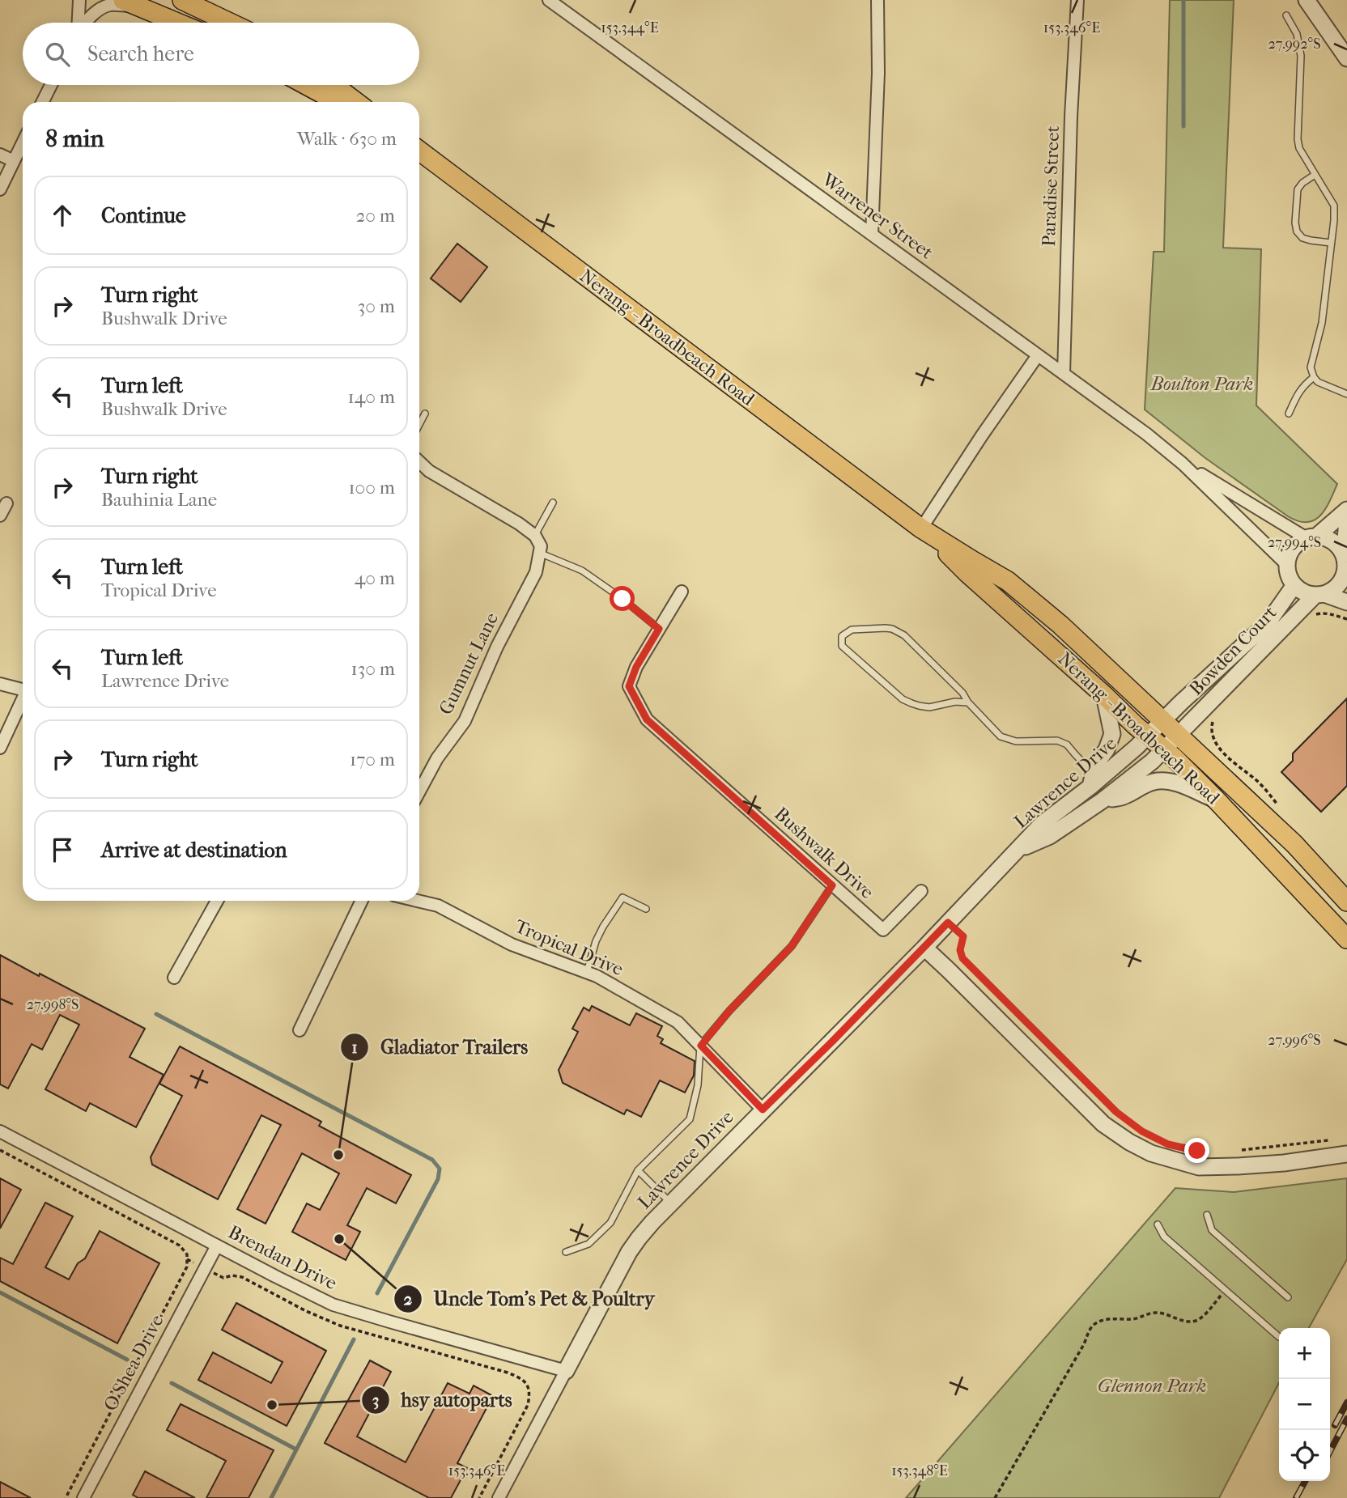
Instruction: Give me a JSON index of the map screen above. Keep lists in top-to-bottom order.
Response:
{
  "streets": {
    "main road": ["Nerang - Broadbeach Road"],
    "street": [
      "Paradise Street",
      "Warrener Street",
      "Bowden Court",
      "Gumnut Lane",
      "Lawrence Drive",
      "Bushwalk Drive",
      "Tropical Drive",
      "Brendan Drive",
      "O'Shea Drive"
    ]
  },
  "crossings": [
    ["Paradise Street", "Warrener Street"],
    ["Warrener Street", "Bowden Court"],
    ["Nerang - Broadbeach Road", "Bowden Court"],
    ["Nerang - Broadbeach Road", "Lawrence Drive"],
    ["Bowden Court", "Lawrence Drive"],
    ["Lawrence Drive", "Tropical Drive"],
    ["Lawrence Drive", "Brendan Drive"],
    ["Brendan Drive", "O'Shea Drive"]
  ],
  "parks": ["Boulton Park", "Glennon Park"],
  "places": ["Gladiator Trailers", "Uncle Tom's Pet & Poultry", "hsy autoparts"],
  "page": {
    "search": "Search here",
    "heading": ["8 min", "Walk · 630 m"],
    "list": [
      ["Continue", "20 m"],
      ["Turn right", "Bushwalk Drive", "30 m"],
      ["Turn left", "Bushwalk Drive", "140 m"],
      ["Turn right", "Bauhinia Lane", "100 m"],
      ["Turn left", "Tropical Drive", "40 m"],
      ["Turn left", "Lawrence Drive", "130 m"],
      ["Turn right", "170 m"],
      "Arrive at destination"
    ],
    "map_buttons": ["+", "−"]
  },
  "coordinates": [
    "153.344°E",
    "153.346°E",
    "27.992°S",
    "27.994°S",
    "27.998°S",
    "27.996°S",
    "153.348°E"
  ]
}
